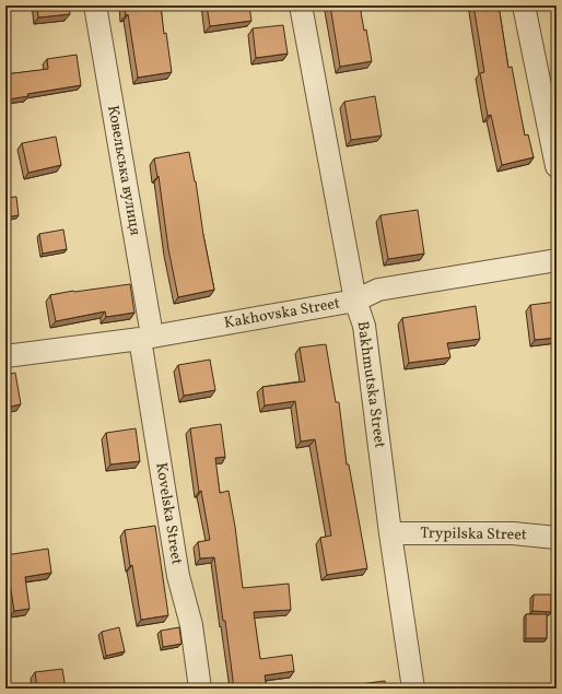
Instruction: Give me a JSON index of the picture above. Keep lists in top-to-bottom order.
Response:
{
  "streets": {
    "street": [
      "Ковельська вулиця",
      "Kakhovska Street",
      "Bakhmutska Street",
      "Kovelska Street",
      "Trypilska Street"
    ]
  },
  "crossings": [
    ["Ковельська вулиця", "Kakhovska Street"],
    ["Ковельська вулиця", "Kovelska Street"],
    ["Kakhovska Street", "Bakhmutska Street"],
    ["Kakhovska Street", "Kovelska Street"],
    ["Bakhmutska Street", "Trypilska Street"]
  ]
}
